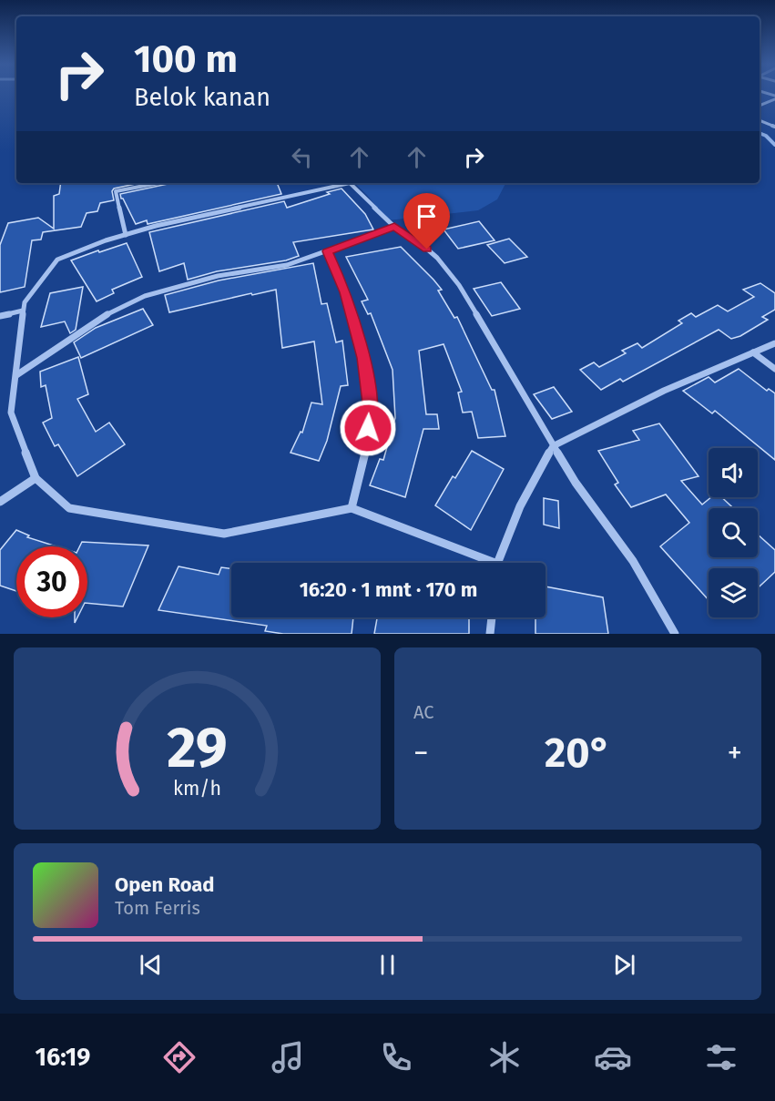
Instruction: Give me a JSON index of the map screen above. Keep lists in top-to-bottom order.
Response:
{
  "page": {
    "turn": ["100 m", "Belok kanan"],
    "limit": "30",
    "trip": "16:20 · 1 mnt · 170 m",
    "tile": "AC",
    "heat": ["−", "20°", "+"],
    "song": ["Open Road", "Tom Ferris"],
    "tabs": "16:19",
    "gauge": ["29", "km/h"]
  }
}
